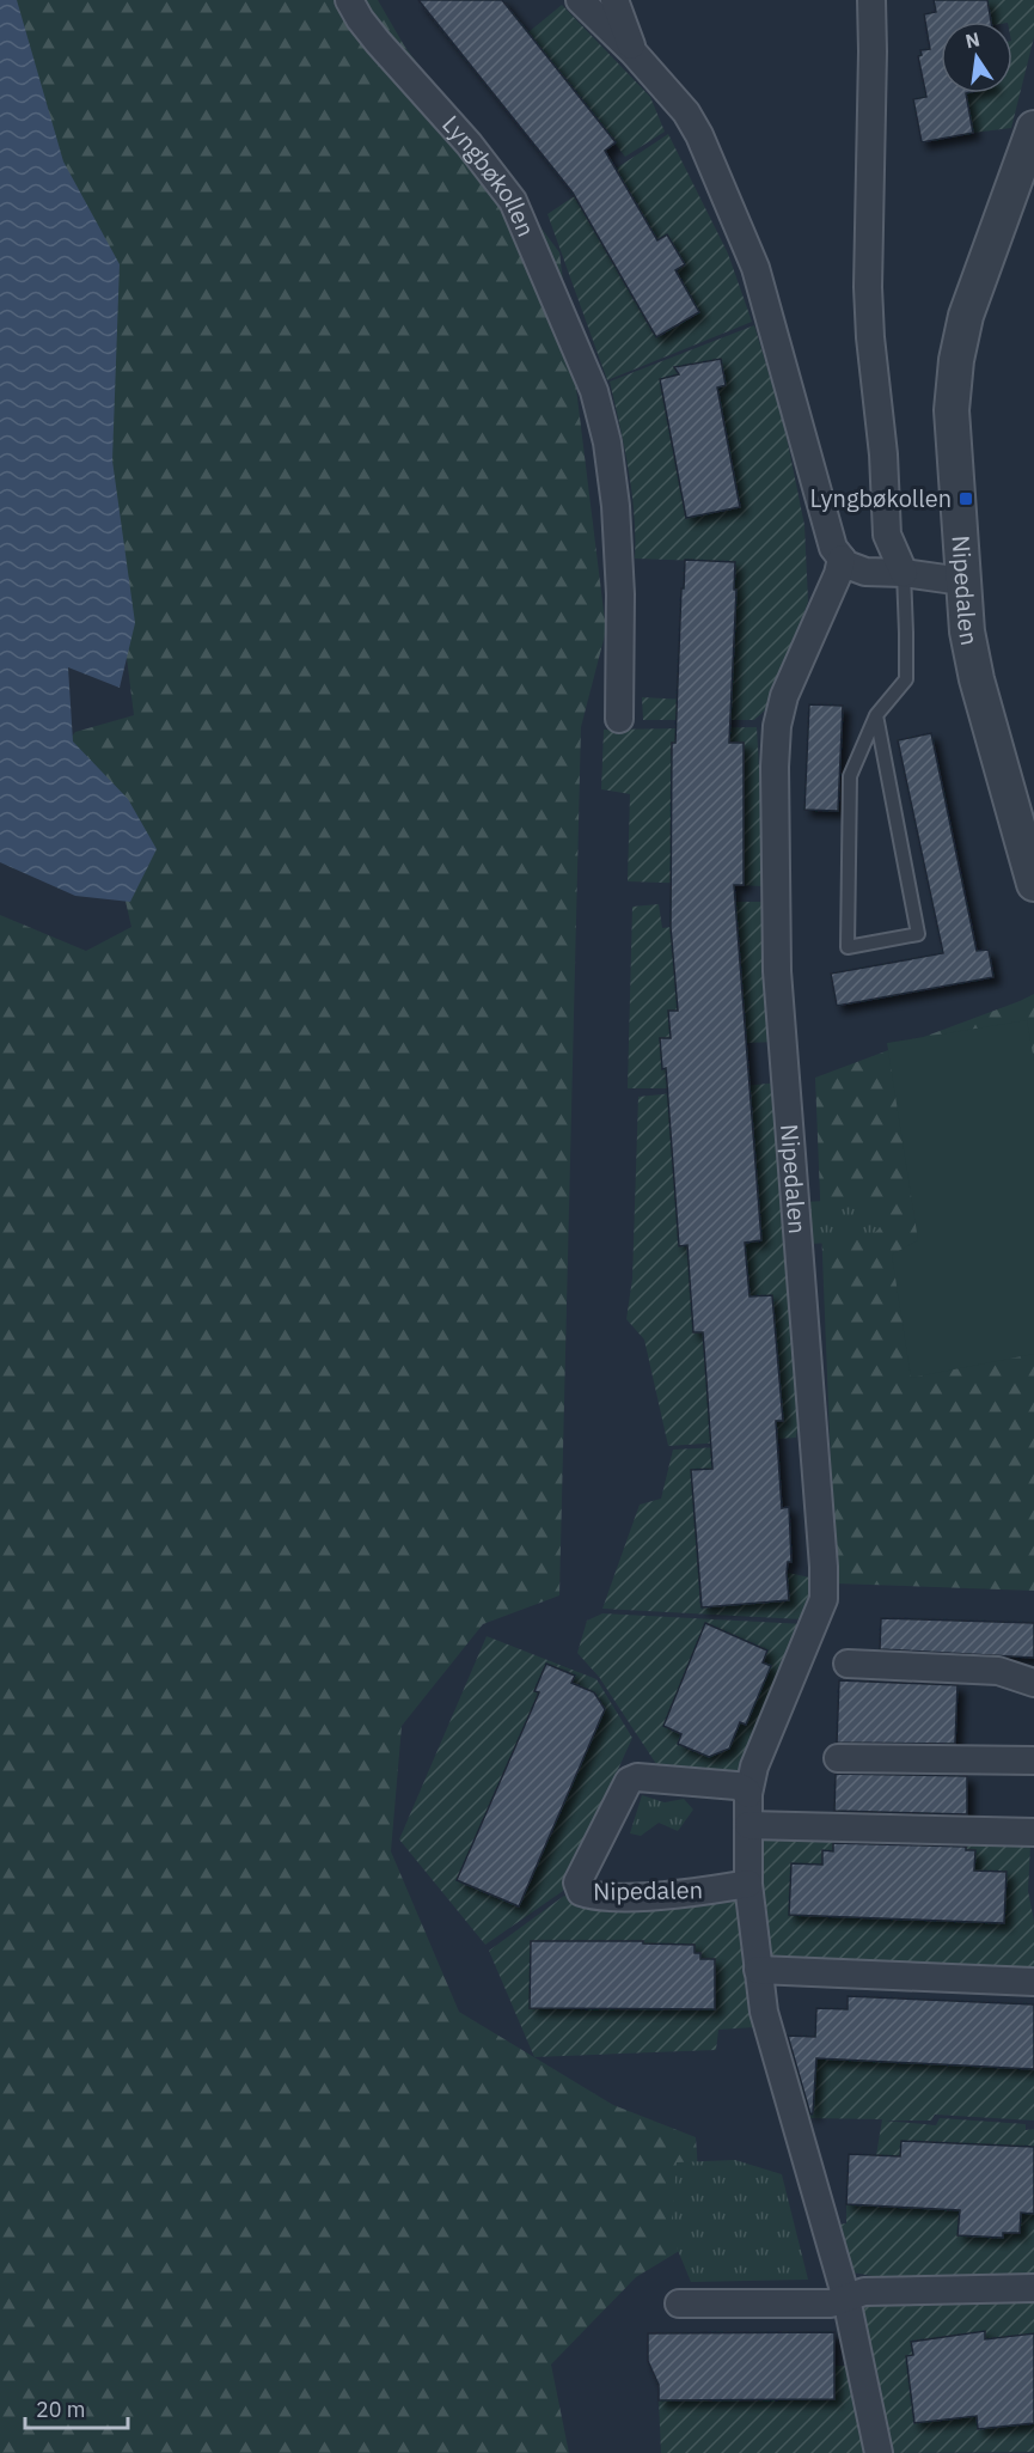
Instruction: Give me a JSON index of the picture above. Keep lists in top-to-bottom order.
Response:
{
  "streets": {
    "street": ["Lyngbøkollen", "Nipedalen"]
  },
  "places": {
    "transit": ["Lyngbøkollen"]
  },
  "scale_bar": "20 m",
  "north": "top"
}
